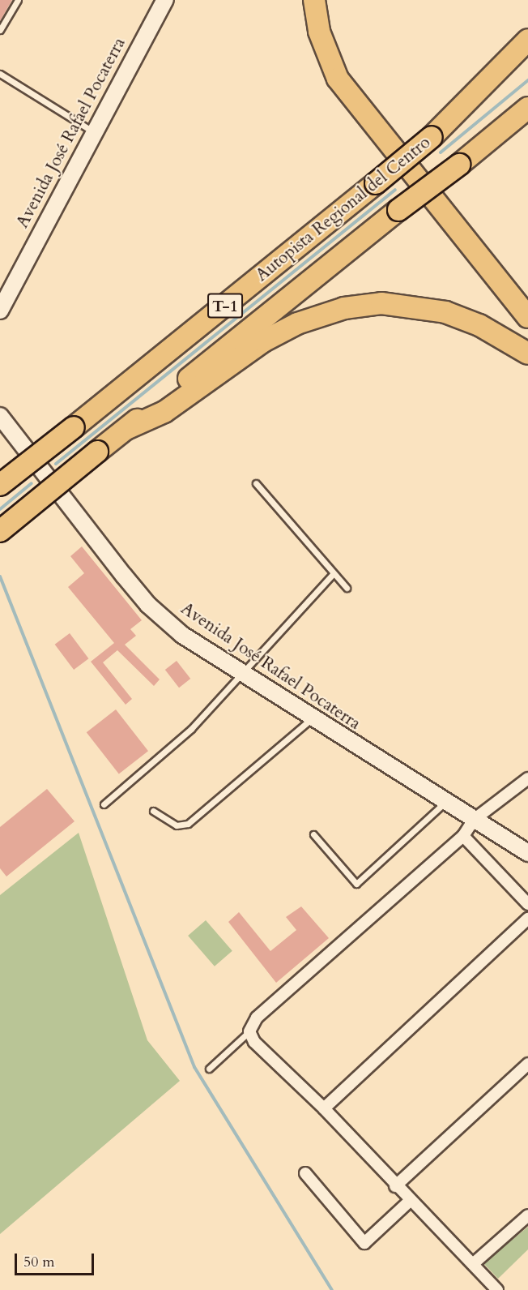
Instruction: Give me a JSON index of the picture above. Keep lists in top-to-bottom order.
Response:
{
  "streets": {
    "highway": ["Autopista Regional del Centro", "T-1"],
    "street": ["Avenida José Rafael Pocaterra"]
  },
  "scale_bar": "50 m"
}
